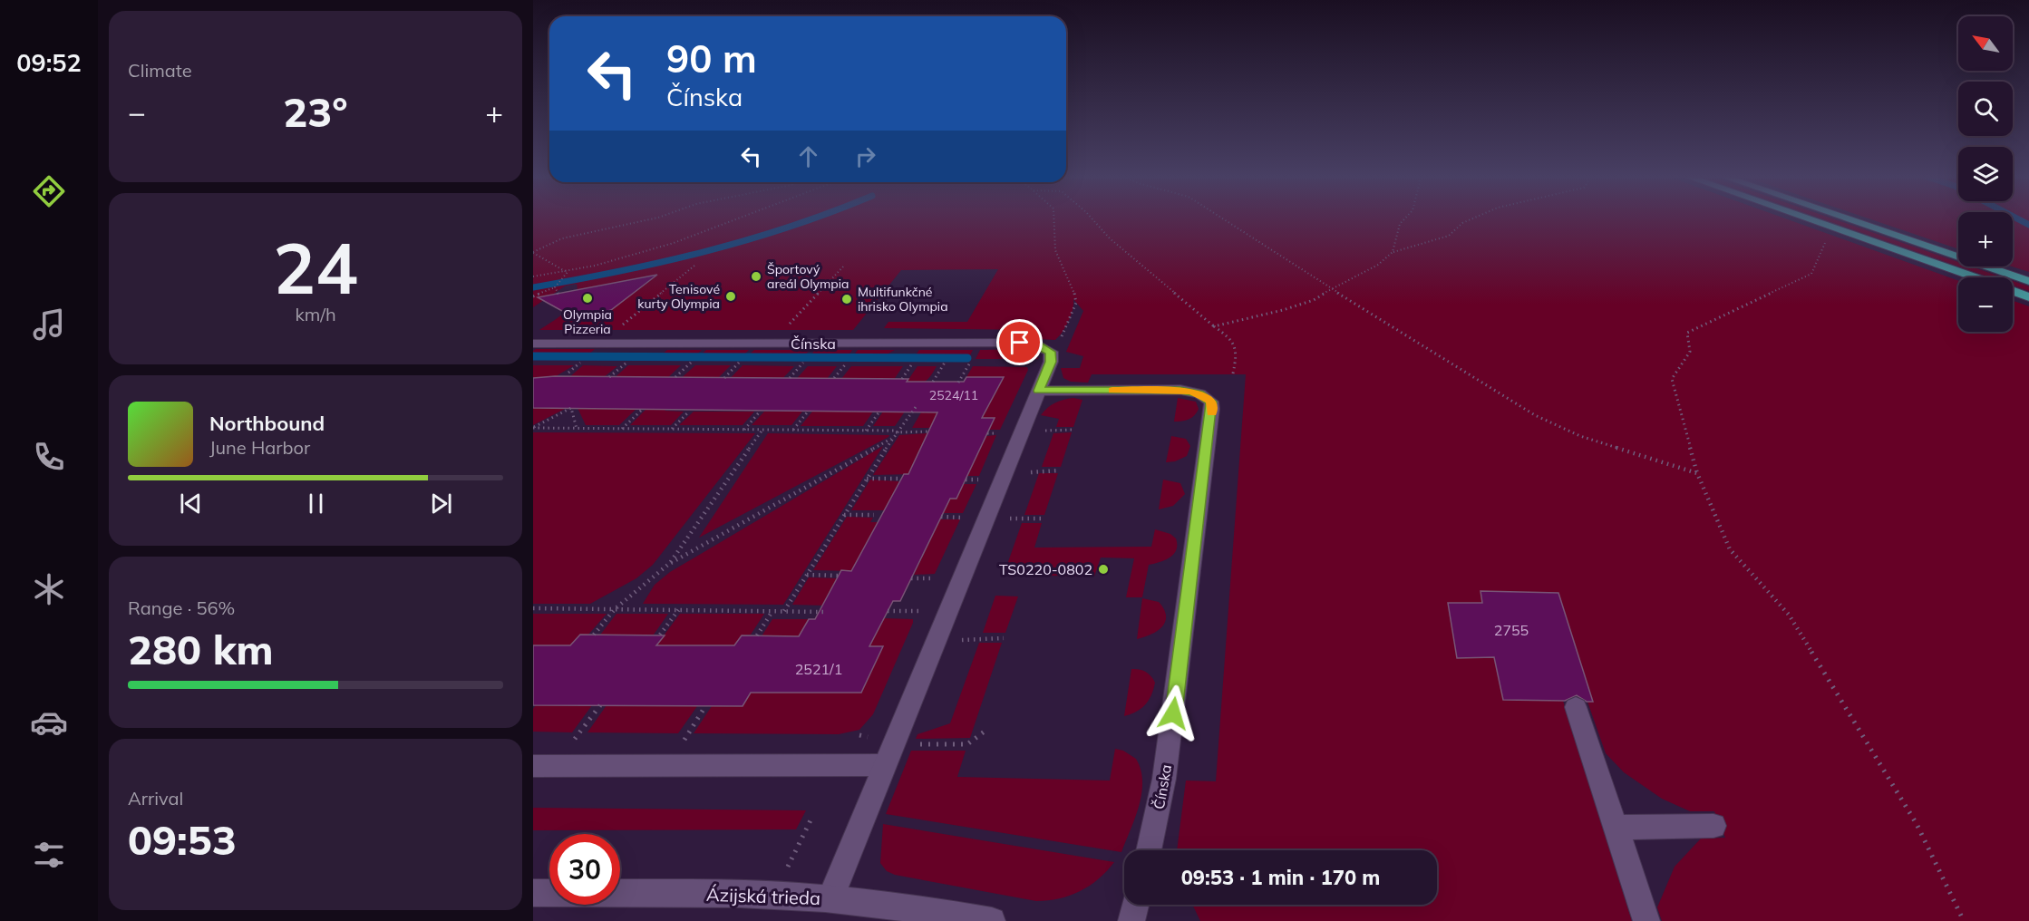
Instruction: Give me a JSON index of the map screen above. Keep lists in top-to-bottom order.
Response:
{
  "streets": {
    "street": ["Čínska", "Ázijská trieda"]
  },
  "places": [
    "Športový areál Olympia",
    "Tenisové kurty Olympia",
    "Olympia Pizzeria",
    "Multifunkčné ihrisko Olympia",
    "TS0220-0802"
  ],
  "house_numbers": ["2524/11", "2755", "2521/1"],
  "north": "top left",
  "page": {
    "tabs": "09:52",
    "tile": [
      "Climate",
      ["24", "km/h"],
      ["Range · 56%", "280 km"],
      ["Arrival", "09:53"]
    ],
    "map_buttons": ["+", "−"],
    "turn": ["90 m", "Čínska"],
    "heat": ["−", "23°", "+"],
    "song": ["Northbound", "June Harbor"],
    "limit": "30",
    "trip": "09:53 · 1 min · 170 m"
  }
}
